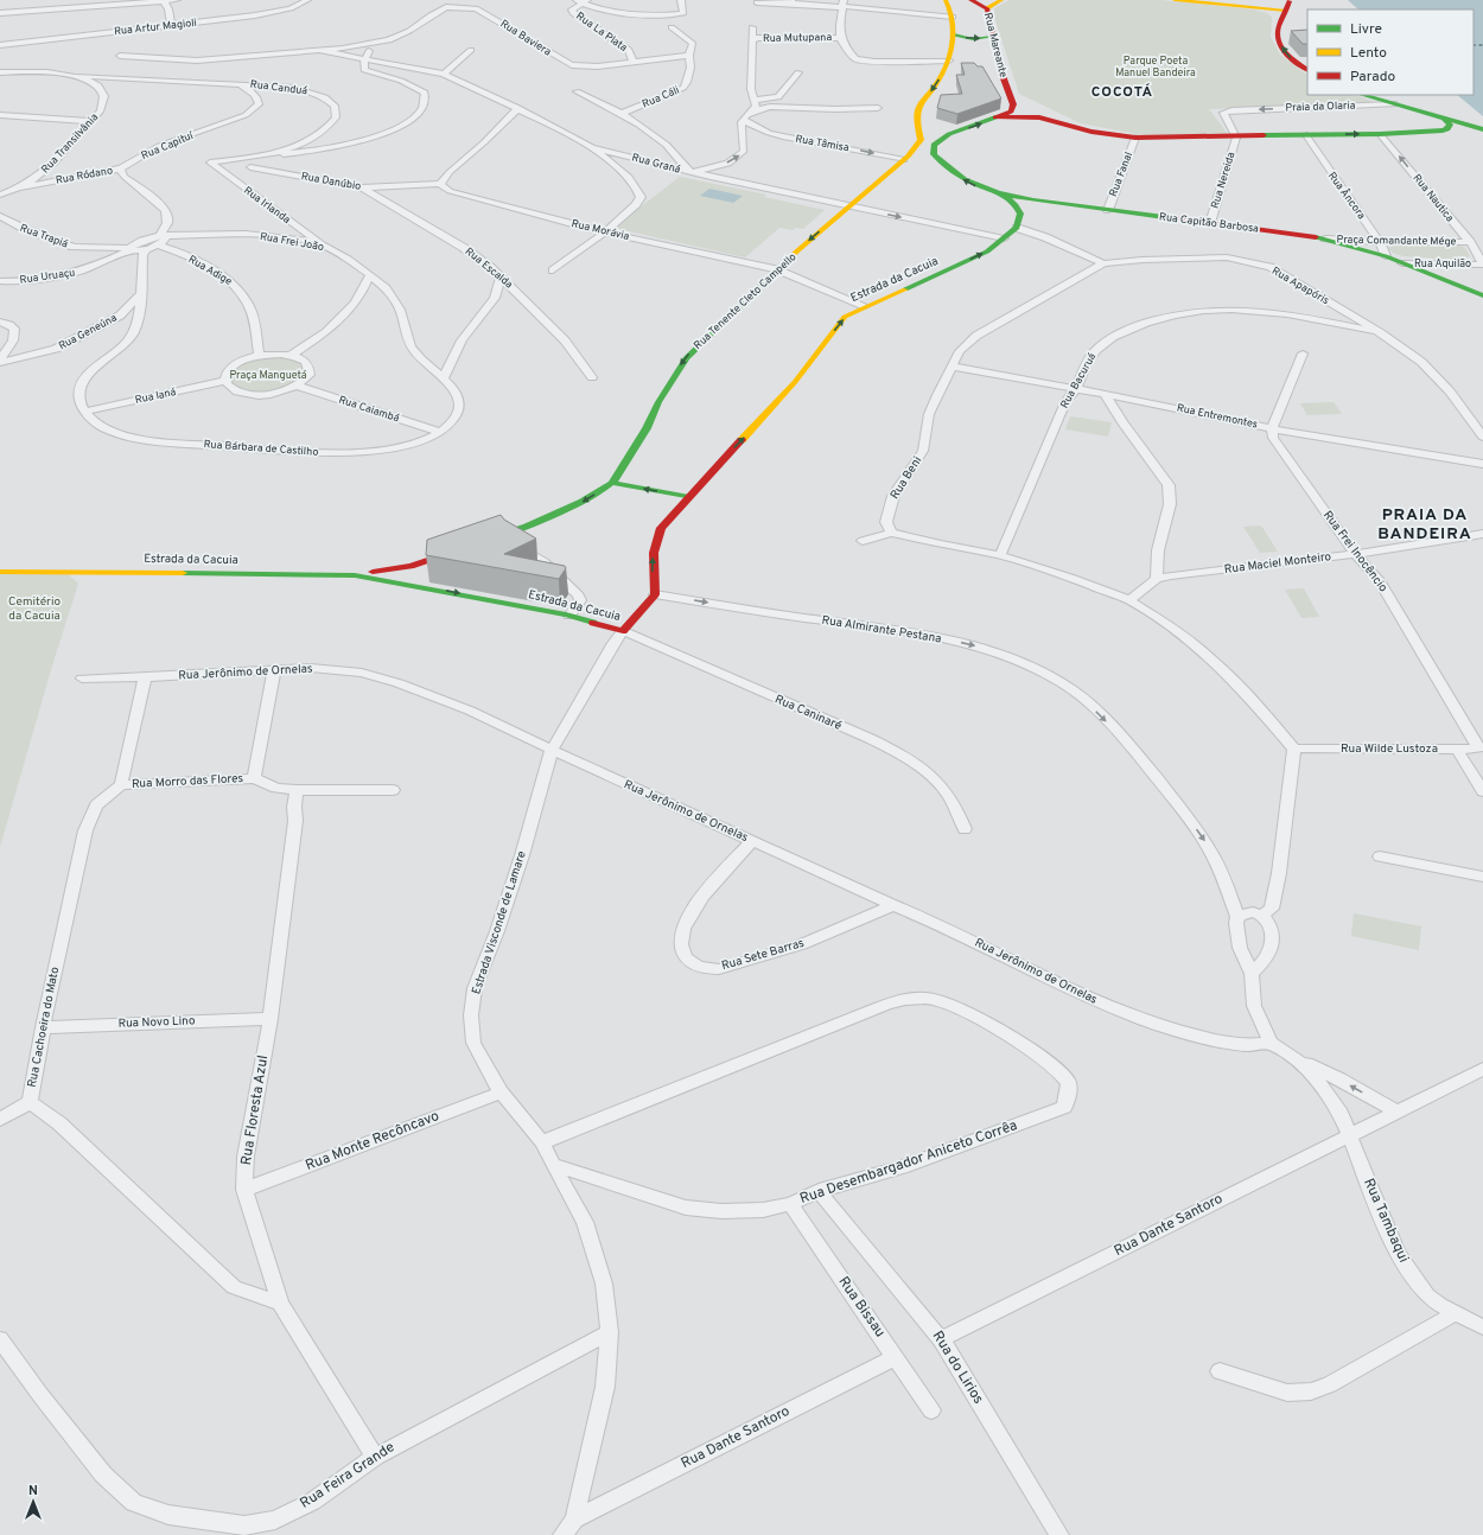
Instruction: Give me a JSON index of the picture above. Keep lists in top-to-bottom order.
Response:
{
  "streets": {
    "main road": [
      "Rua Mareante",
      "Praia da Olaria",
      "Rua Capitão Barbosa",
      "Estrada da Cacuia",
      "Rua Tenente Cleto Campello"
    ],
    "street": [
      "Rua Artur Magioli",
      "Rua La Plata",
      "Rua Baviera",
      "Rua Mutupana",
      "Rua Canduá",
      "Rua Cáli",
      "Rua Transilvânia",
      "Rua Tâmisa",
      "Rua Capituí",
      "Rua Graná",
      "Rua Fanal",
      "Rua Ródano",
      "Rua Nereida",
      "Rua Danúbio",
      "Rua Âncora",
      "Rua Nautica",
      "Rua Irlanda",
      "Rua Morávia",
      "Rua Trapiá",
      "Praça Comandante Mége",
      "Rua Frei João",
      "Rua Aquilão",
      "Rua Escalda",
      "Rua Adige",
      "Rua Uruaçu",
      "Rua Apapóris",
      "Rua Geneúna",
      "Rua Bacuruá",
      "Rua Ianá",
      "Rua Caiambá",
      "Rua Entremontes",
      "Rua Bárbara de Castilho",
      "Rua Beni",
      "Rua Frei Inocêncio",
      "Rua Maciel Monteiro",
      "Rua Almirante Pestana",
      "Rua Jerônimo de Ornelas",
      "Rua Caninaré",
      "Rua Wilde Lustoza",
      "Rua Morro das Flores",
      "Estrada Visconde de Lamare",
      "Rua Sete Barras",
      "Rua Novo Lino",
      "Rua Cachoeira do Mato",
      "Rua Floresta Azul",
      "Rua Monte Recôncavo",
      "Rua Desembargador Aniceto Corrêa",
      "Rua Tambaqui",
      "Rua Dante Santoro",
      "Rua Bissau",
      "Rua do Lirios",
      "Rua Feira Grande"
    ]
  },
  "crossings": [
    ["Rua La Plata", "Rua Baviera"],
    ["Rua Baviera", "Rua Cáli"],
    ["Rua Canduá", "Rua Transilvânia"],
    ["Rua Canduá", "Rua Capituí"],
    ["Rua Canduá", "Rua Irlanda"],
    ["Praia da Olaria", "Rua Nereida"],
    ["Rua Transilvânia", "Rua Ródano"],
    ["Rua Tâmisa", "Rua Tenente Cleto Campello"],
    ["Rua Capituí", "Rua Ródano"],
    ["Rua Graná", "Estrada da Cacuia"],
    ["Rua Graná", "Rua Tenente Cleto Campello"],
    ["Rua Fanal", "Rua Capitão Barbosa"],
    ["Rua Nereida", "Rua Capitão Barbosa"],
    ["Rua Danúbio", "Rua Morávia"],
    ["Rua Danúbio", "Rua Escalda"],
    ["Rua Âncora", "Rua Capitão Barbosa"],
    ["Rua Âncora", "Praça Comandante Mége"],
    ["Rua Nautica", "Praça Comandante Mége"],
    ["Rua Nautica", "Rua Aquilão"],
    ["Rua Irlanda", "Rua Frei João"],
    ["Rua Capitão Barbosa", "Praça Comandante Mége"],
    ["Rua Capitão Barbosa", "Rua Aquilão"],
    ["Rua Morávia", "Estrada da Cacuia"],
    ["Rua Morávia", "Rua Tenente Cleto Campello"],
    ["Rua Trapiá", "Rua Uruaçu"],
    ["Rua Frei João", "Rua Adige"],
    ["Rua Frei João", "Rua Bárbara de Castilho"],
    ["Estrada da Cacuia", "Rua Almirante Pestana"],
    ["Estrada da Cacuia", "Rua Caninaré"],
    ["Estrada da Cacuia", "Estrada Visconde de Lamare"],
    ["Rua Apapóris", "Rua Bacuruá"],
    ["Rua Apapóris", "Rua Beni"],
    ["Rua Bacuruá", "Rua Entremontes"],
    ["Rua Ianá", "Rua Bárbara de Castilho"],
    ["Rua Caiambá", "Rua Bárbara de Castilho"],
    ["Rua Entremontes", "Rua Beni"],
    ["Rua Entremontes", "Rua Frei Inocêncio"],
    ["Rua Frei Inocêncio", "Rua Maciel Monteiro"],
    ["Rua Frei Inocêncio", "Rua Wilde Lustoza"],
    ["Rua Jerônimo de Ornelas", "Estrada Visconde de Lamare"],
    ["Rua Jerônimo de Ornelas", "Rua Sete Barras"],
    ["Rua Caninaré", "Estrada Visconde de Lamare"],
    ["Rua Morro das Flores", "Rua Cachoeira do Mato"],
    ["Rua Morro das Flores", "Rua Floresta Azul"],
    ["Estrada Visconde de Lamare", "Rua Monte Recôncavo"],
    ["Estrada Visconde de Lamare", "Rua Desembargador Aniceto Corrêa"],
    ["Estrada Visconde de Lamare", "Rua Dante Santoro"],
    ["Estrada Visconde de Lamare", "Rua Feira Grande"],
    ["Rua Novo Lino", "Rua Cachoeira do Mato"],
    ["Rua Novo Lino", "Rua Floresta Azul"],
    ["Rua Cachoeira do Mato", "Rua Floresta Azul"],
    ["Rua Floresta Azul", "Rua Monte Recôncavo"],
    ["Rua Floresta Azul", "Rua Feira Grande"],
    ["Rua Desembargador Aniceto Corrêa", "Rua Bissau"],
    ["Rua Desembargador Aniceto Corrêa", "Rua do Lirios"],
    ["Rua Tambaqui", "Rua Dante Santoro"],
    ["Rua Dante Santoro", "Rua Bissau"],
    ["Rua Dante Santoro", "Rua do Lirios"]
  ],
  "one_way": ["Rua Nautica", "Estrada da Cacuia", "Rua Tenente Cleto Campello"],
  "districts": ["COCOTÁ", "PRAIA DA BANDEIRA"],
  "parks": ["Parque Poeta Manuel Bandeira", "Praça Manguetá", "Cemitério da Cacuia"],
  "legend": ["Livre", "Lento", "Parado"],
  "north": "top"
}
